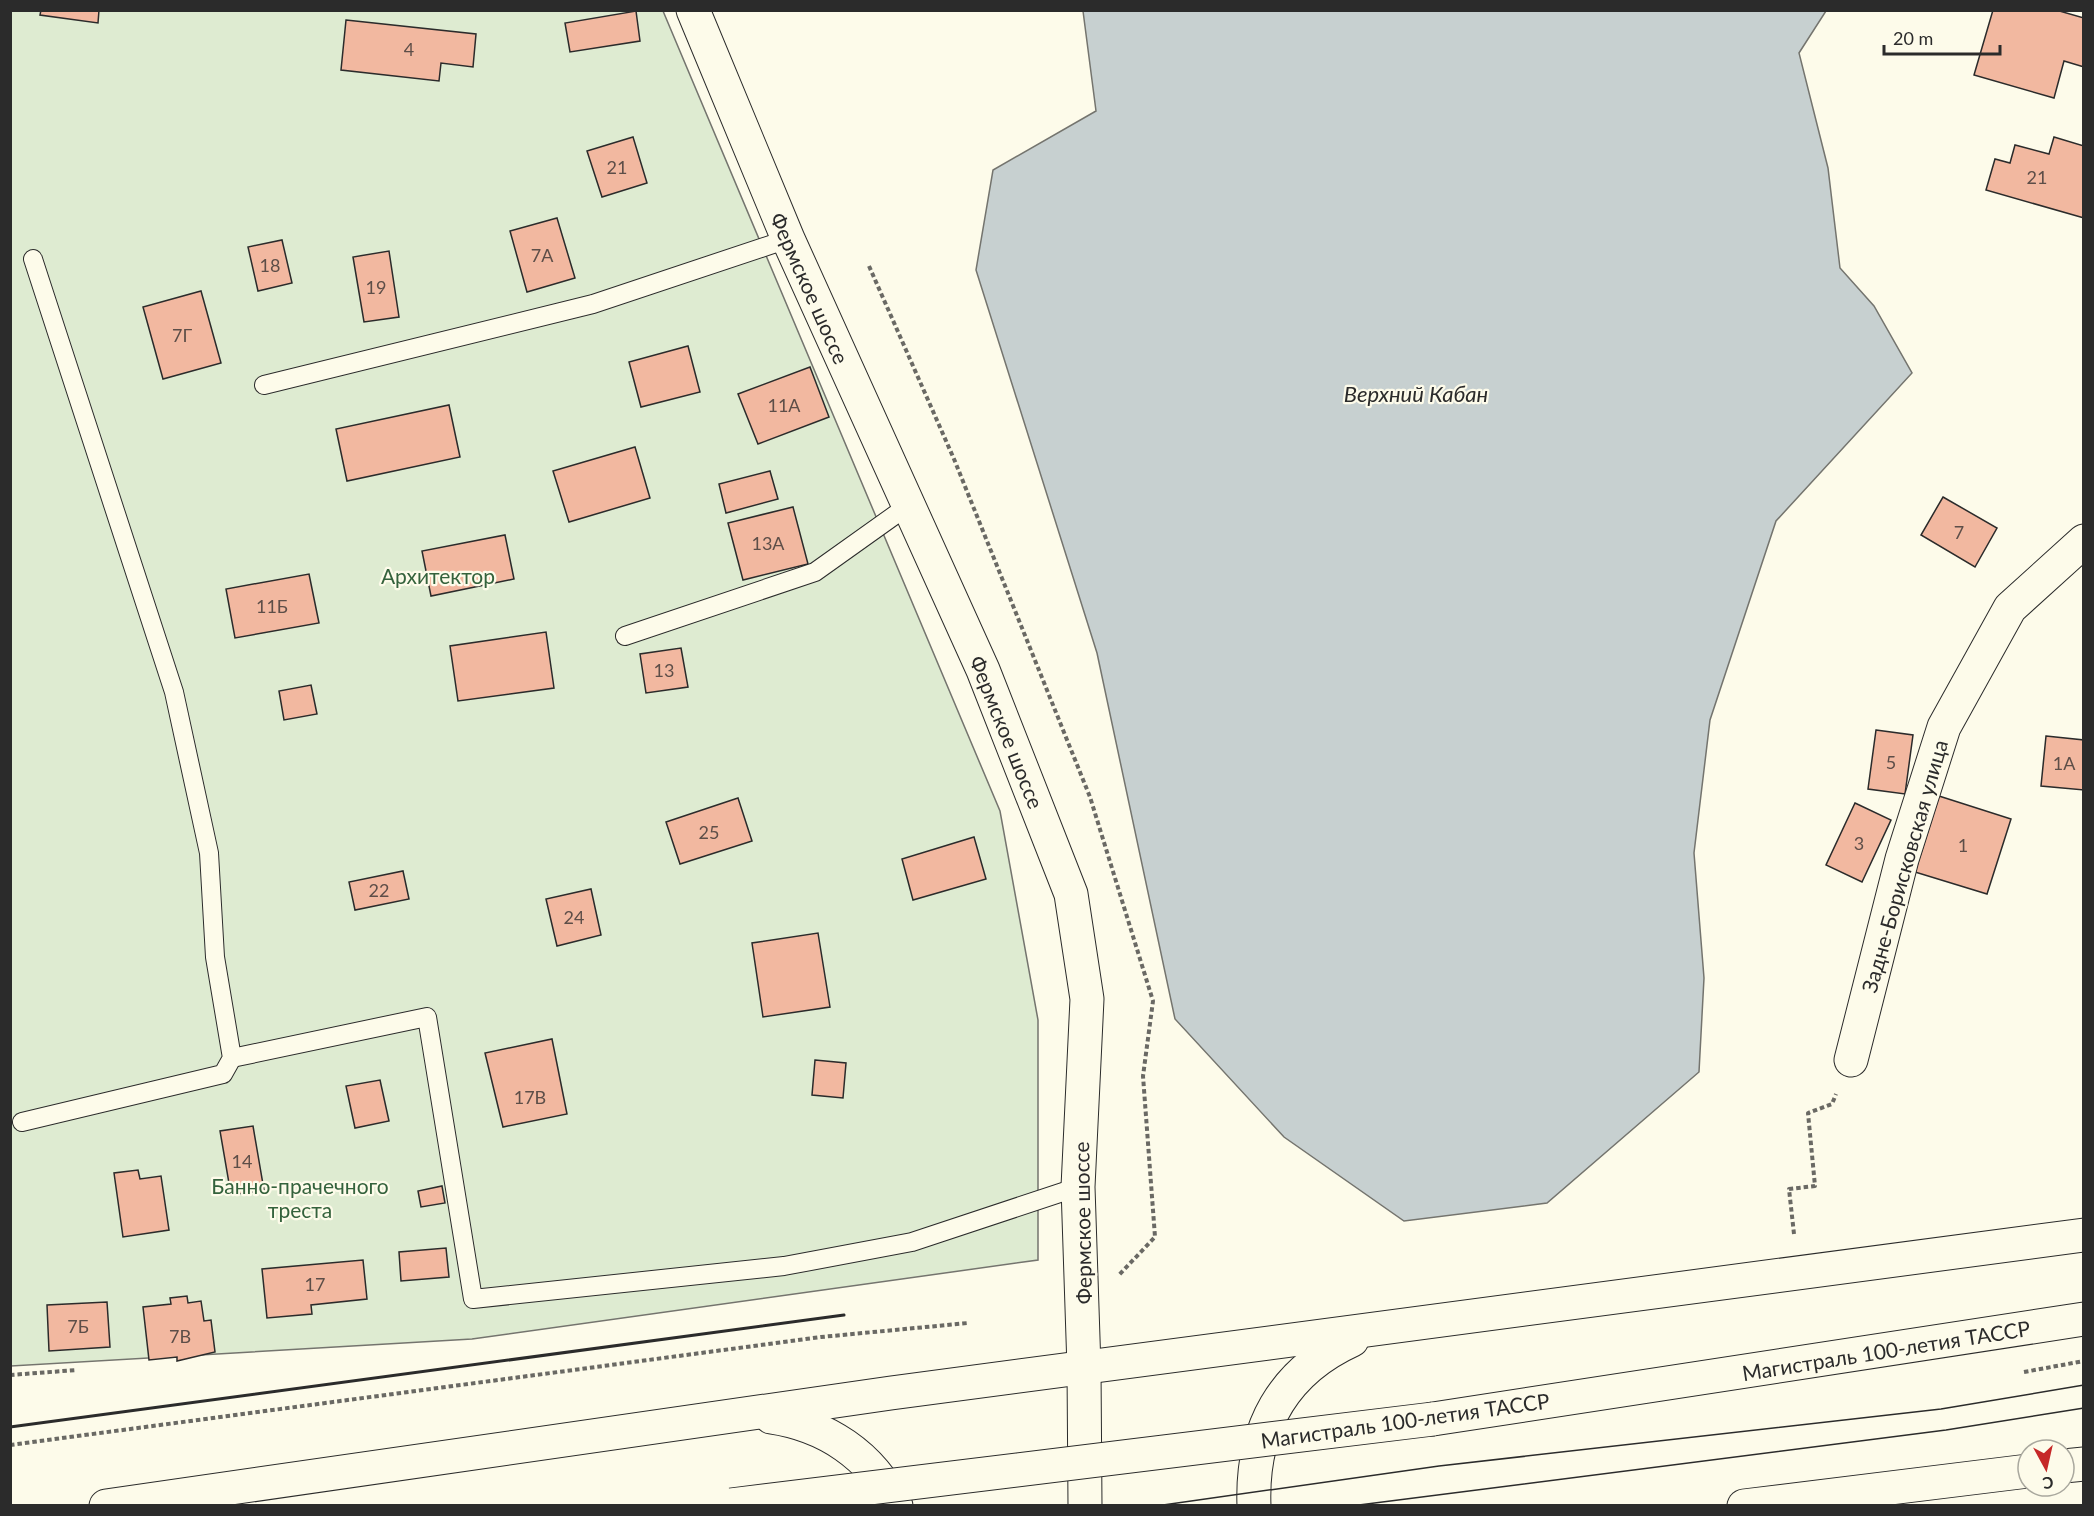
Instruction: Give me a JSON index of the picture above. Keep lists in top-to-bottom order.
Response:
{
  "streets": {
    "main road": ["Фермское шоссе", "Задне-Борисковская улица", "Магистраль 100-летия ТАССР"]
  },
  "water": ["Верхний Кабан"],
  "parks": ["Архитектор", "Банно-прачечного треста"],
  "house_numbers": [
    "4",
    "21",
    "21",
    "7А",
    "18",
    "19",
    "7Г",
    "11А",
    "7",
    "13А",
    "11Б",
    "13",
    "5",
    "1А",
    "25",
    "3",
    "1",
    "22",
    "24",
    "17В",
    "14",
    "17",
    "7Б",
    "7В"
  ],
  "scale_bar": "20 m",
  "north": "bottom"
}
